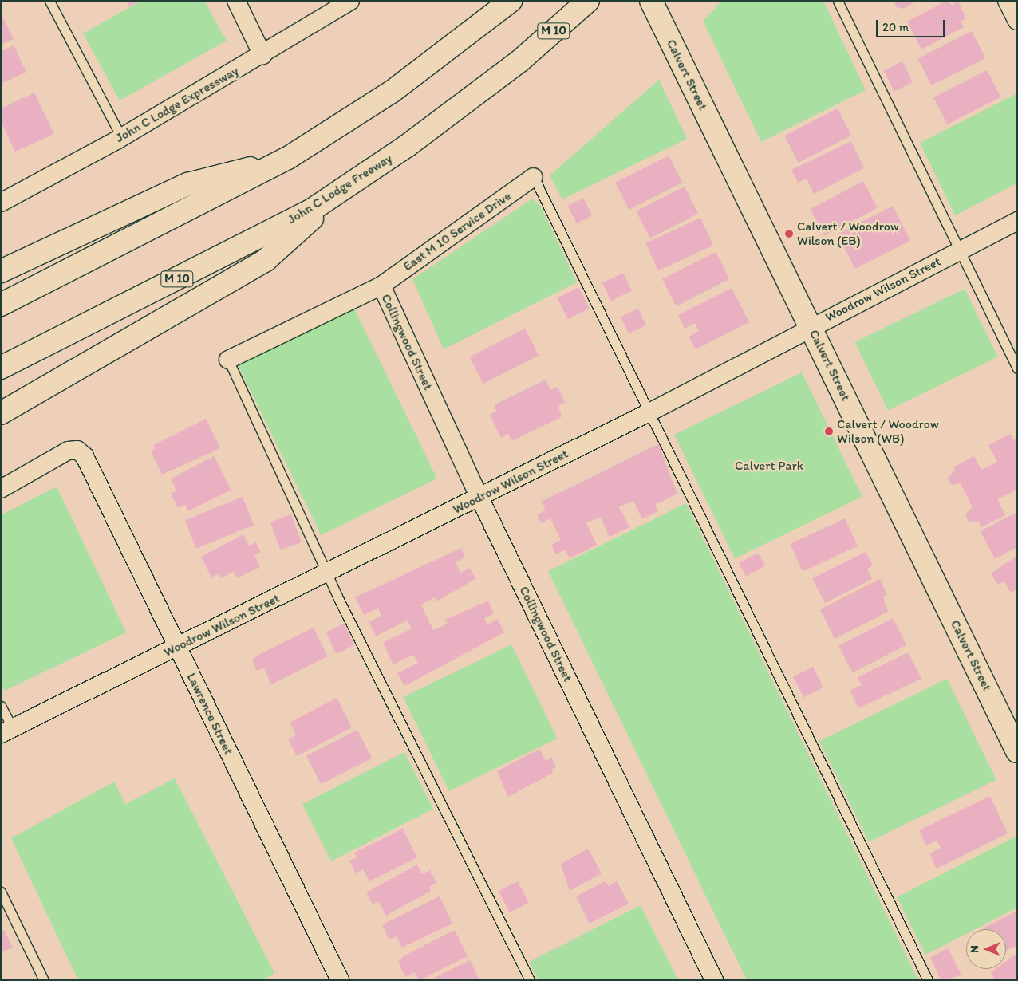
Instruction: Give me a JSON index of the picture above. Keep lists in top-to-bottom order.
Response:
{
  "streets": {
    "main road": ["M 10", "Calvert Street", "John C Lodge Freeway"],
    "street": [
      "John C Lodge Expressway",
      "East M 10 Service Drive",
      "Woodrow Wilson Street",
      "Collingwood Street",
      "Lawrence Street"
    ]
  },
  "crossings": [
    ["Calvert Street", "Woodrow Wilson Street"],
    ["East M 10 Service Drive", "Collingwood Street"],
    ["Woodrow Wilson Street", "Collingwood Street"],
    ["Woodrow Wilson Street", "Lawrence Street"]
  ],
  "parks": ["Calvert Park"],
  "places": ["Calvert / Woodrow Wilson (EB)", "Calvert / Woodrow Wilson (WB)"],
  "scale_bar": "20 m",
  "north": "left"
}
